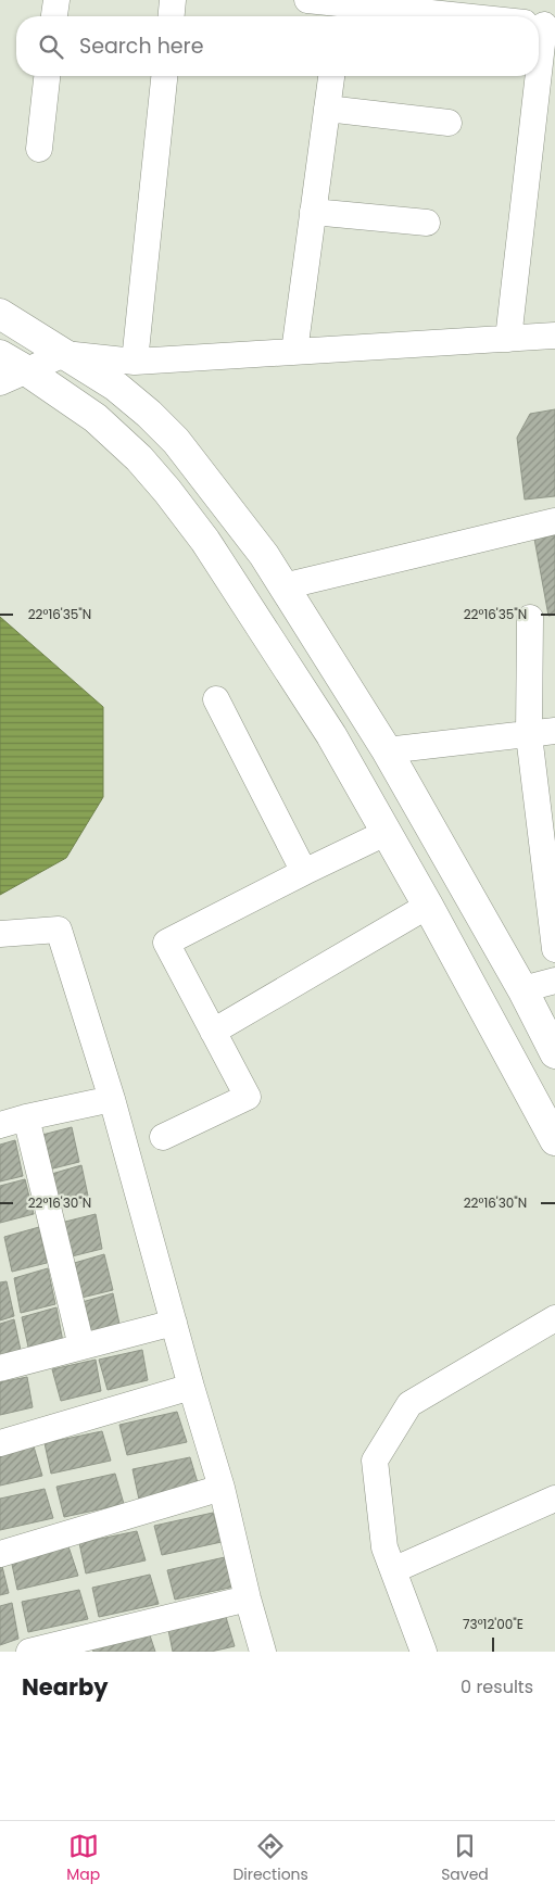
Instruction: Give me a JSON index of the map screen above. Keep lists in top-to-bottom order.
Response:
{
  "page": {
    "search": "Search here",
    "heading": ["Nearby", "0 results"],
    "nav": ["Map", "Directions", "Saved"]
  },
  "coordinates": ["22°16'35\"N", "22°16'30\"N", "73°12'00\"E"]
}
